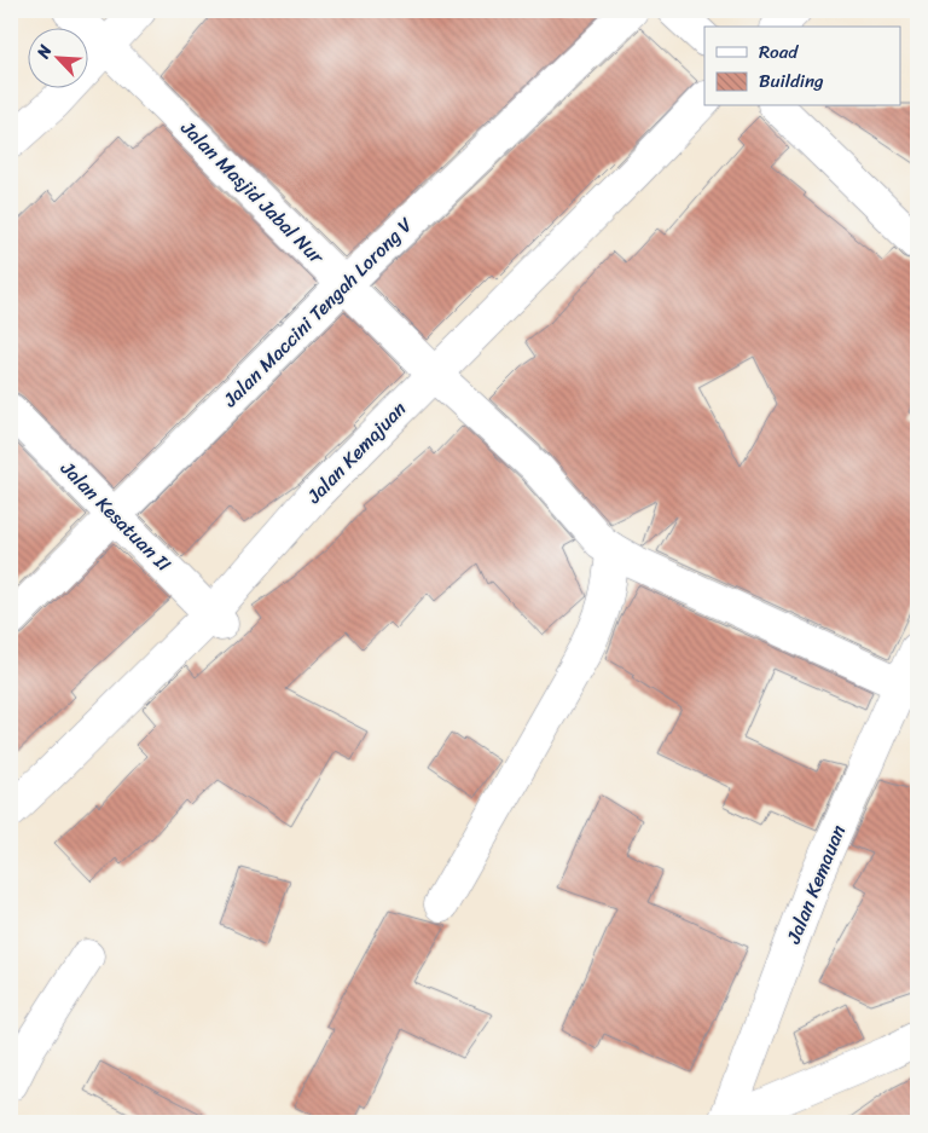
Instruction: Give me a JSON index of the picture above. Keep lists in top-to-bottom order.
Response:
{
  "streets": {
    "street": [
      "Jalan Masjid Jabal Nur",
      "Jalan Maccini Tengah Lorong V",
      "Jalan Kemajuan",
      "Jalan Kesatuan II",
      "Jalan Kemauan"
    ]
  },
  "crossings": [
    ["Jalan Masjid Jabal Nur", "Jalan Maccini Tengah Lorong V"],
    ["Jalan Masjid Jabal Nur", "Jalan Kemajuan"],
    ["Jalan Masjid Jabal Nur", "Jalan Kemauan"],
    ["Jalan Maccini Tengah Lorong V", "Jalan Kesatuan II"],
    ["Jalan Kemajuan", "Jalan Kesatuan II"]
  ],
  "legend": ["Road", "Building"],
  "north": "top left"
}
